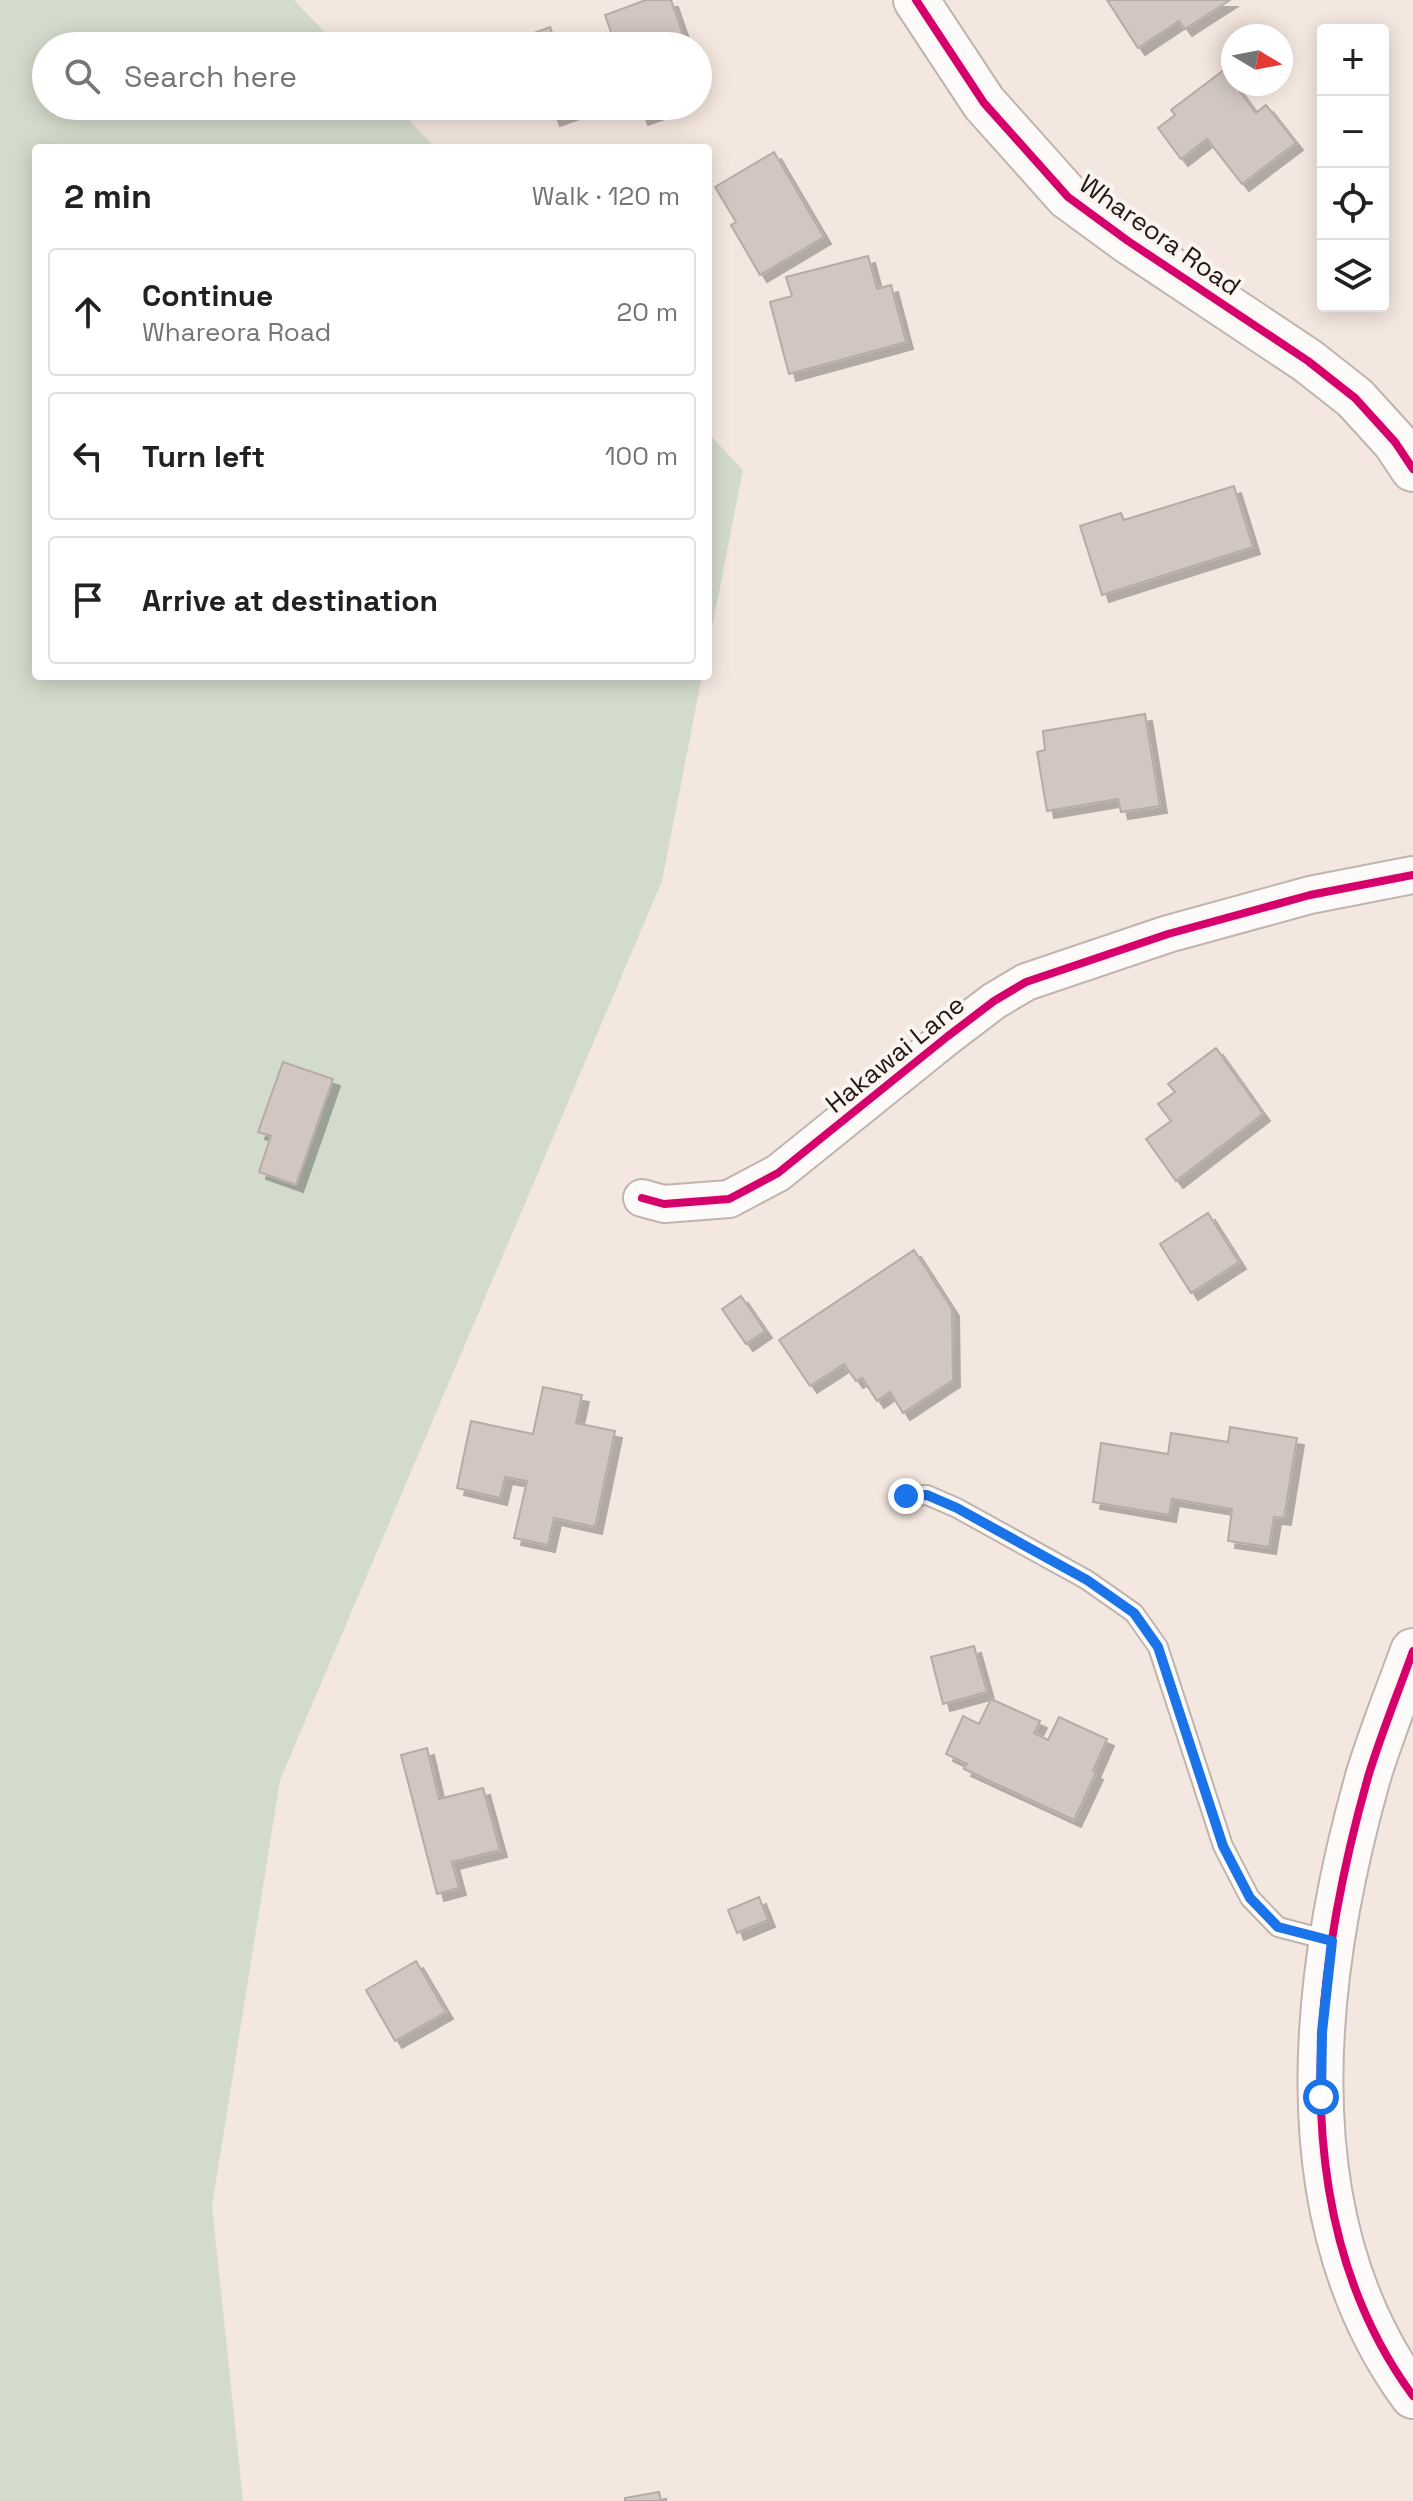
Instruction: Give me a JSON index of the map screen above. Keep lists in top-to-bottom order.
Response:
{
  "streets": {
    "street": ["Whareora Road", "Hakawai Lane"]
  },
  "north": "right",
  "page": {
    "map_buttons": ["+", "−"],
    "search": "Search here",
    "heading": ["2 min", "Walk · 120 m"],
    "list": [
      ["Continue", "Whareora Road", "20 m"],
      ["Turn left", "100 m"],
      "Arrive at destination"
    ]
  }
}
